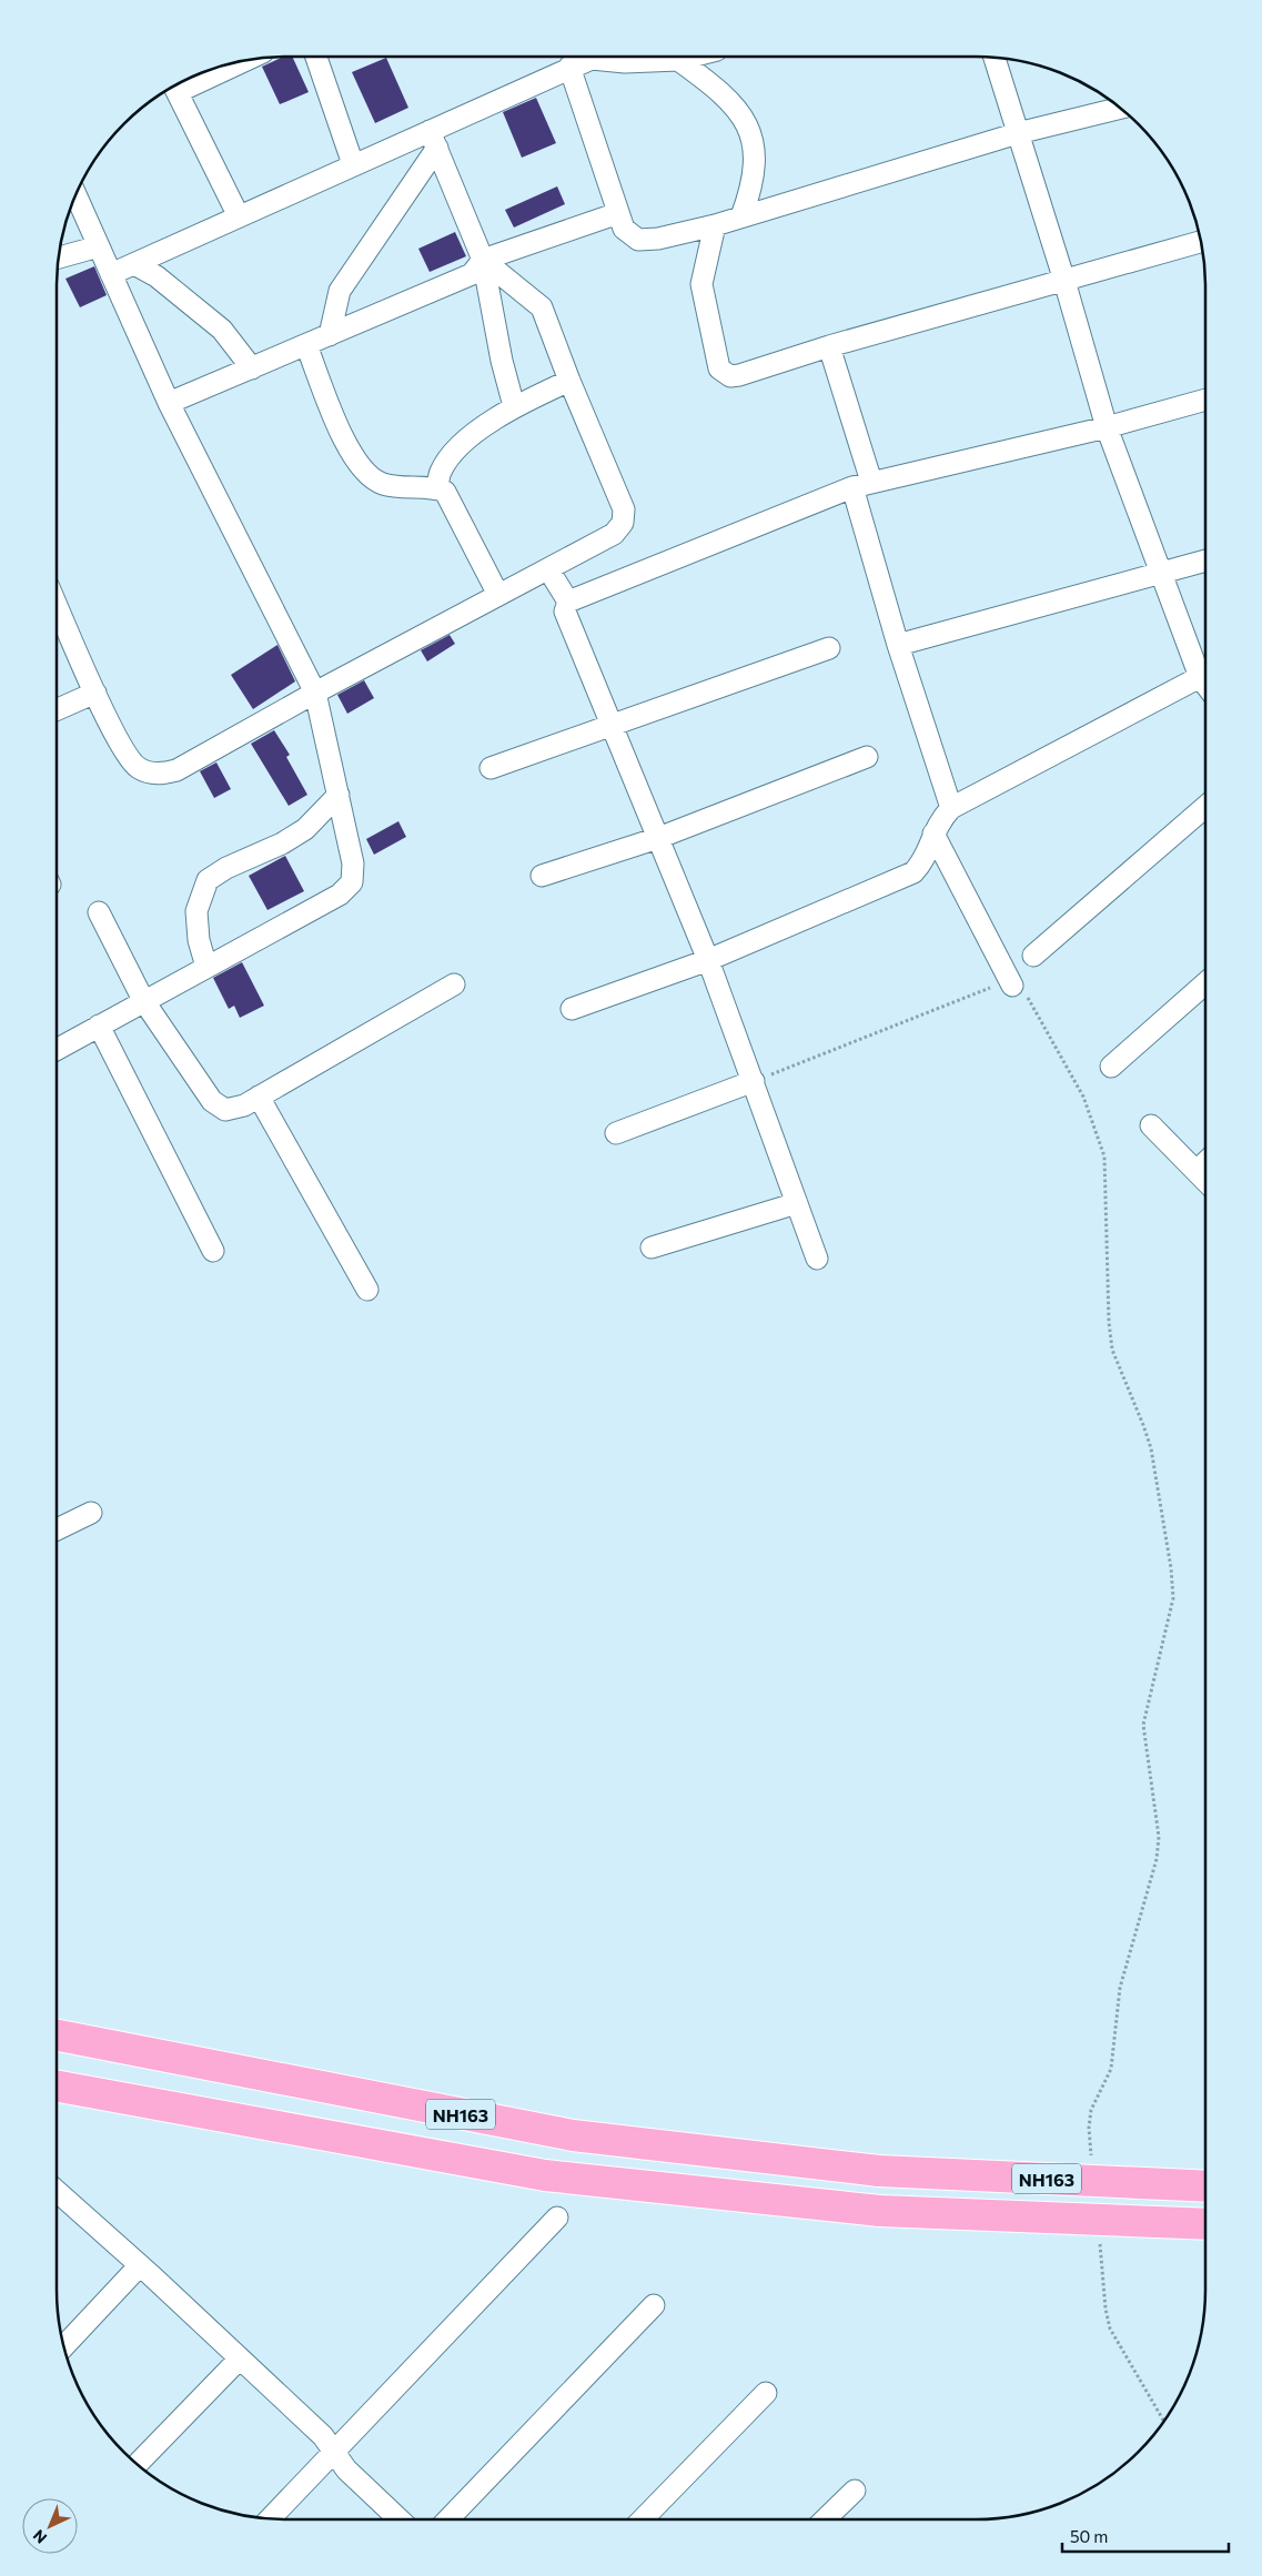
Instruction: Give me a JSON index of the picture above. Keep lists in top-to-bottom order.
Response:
{
  "streets": {
    "highway": ["NH163"]
  },
  "scale_bar": "50 m",
  "north": "bottom left"
}
